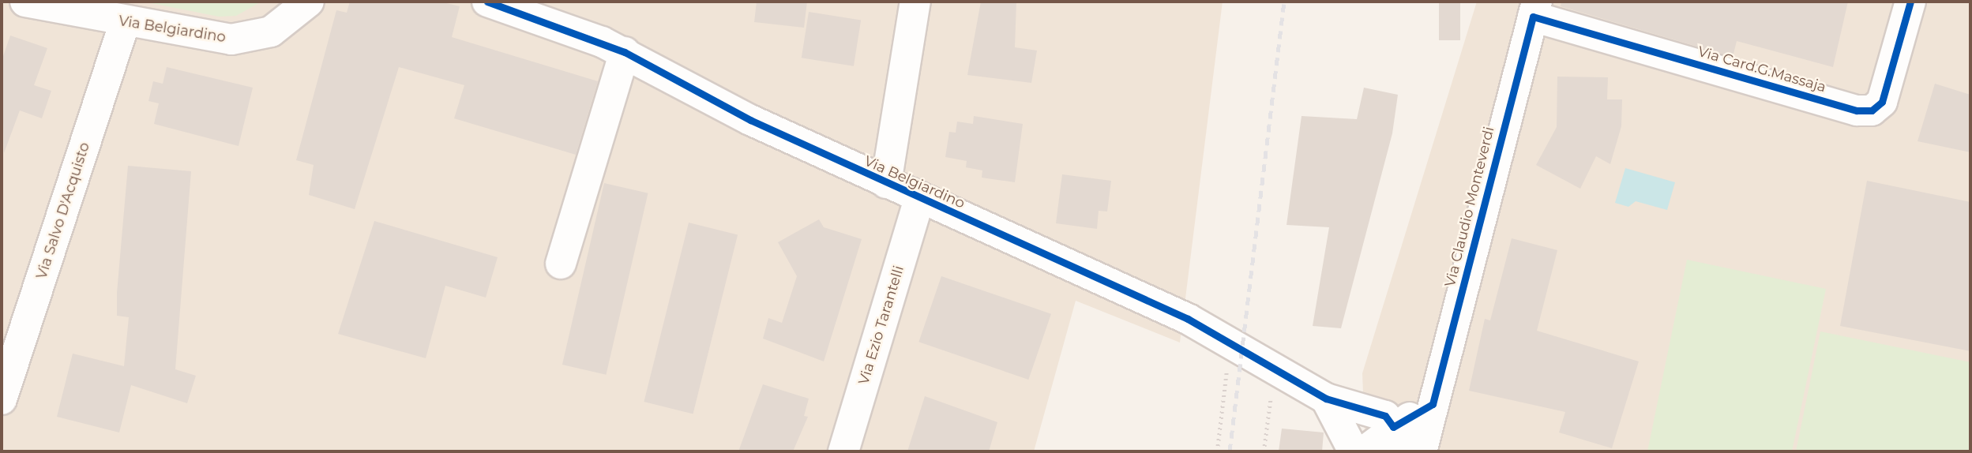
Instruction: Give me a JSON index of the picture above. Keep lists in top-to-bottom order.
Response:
{
  "streets": {
    "street": [
      "Via Belgiardino",
      "Via Card.G.Massaja",
      "Via Claudio Monteverdi",
      "Via Salvo D'Acquisto",
      "Via Ezio Tarantelli"
    ]
  },
  "crossings": [
    ["Via Belgiardino", "Via Salvo D'Acquisto"],
    ["Via Belgiardino", "Via Ezio Tarantelli"],
    ["Via Card.G.Massaja", "Via Claudio Monteverdi"]
  ]
}
